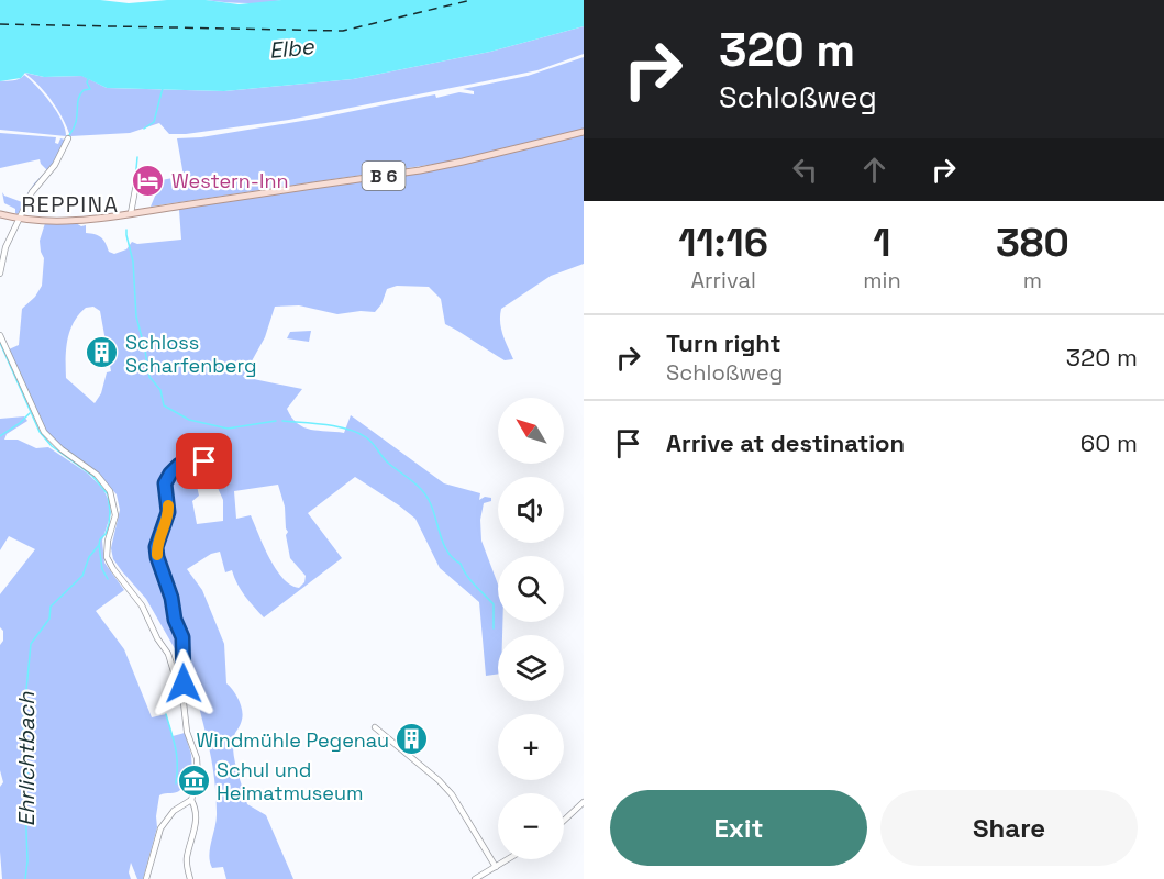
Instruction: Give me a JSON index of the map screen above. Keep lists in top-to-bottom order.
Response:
{
  "streets": {
    "main road": ["B 6"]
  },
  "districts": ["REPPINA"],
  "water": ["Elbe", "Ehrlichtbach"],
  "places": {
    "hotel": ["Western-Inn"],
    "building": ["Schloss Scharfenberg", "Windmühle Pegenau"],
    "museum": ["Schul und Heimatmuseum"]
  },
  "north": "top left",
  "page": {
    "turn": ["320 m", "Schloßweg"],
    "eta": [
      "11:16",
      "Arrival",
      "1",
      "min",
      "380",
      "m"
    ],
    "list": [
      {
        "name": "Turn right",
        "note": "Schloßweg",
        "value": "320 m"
      },
      {
        "name": "Arrive at destination",
        "value": "60 m"
      }
    ],
    "map_buttons": ["+", "−"],
    "buttons": ["Exit", "Share"]
  }
}
